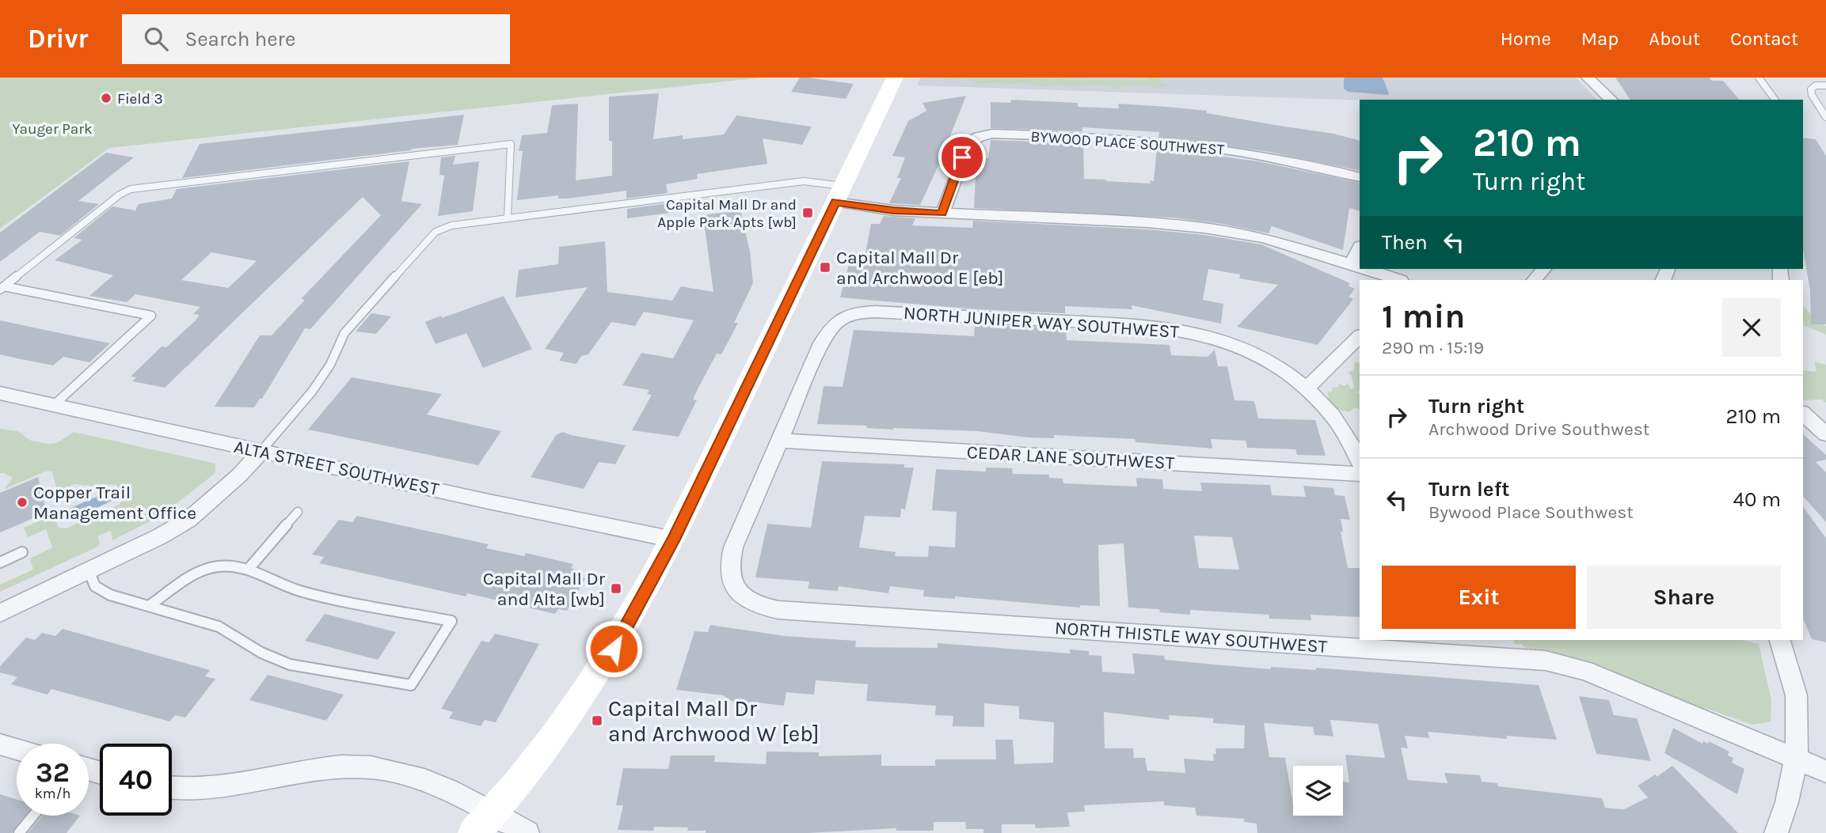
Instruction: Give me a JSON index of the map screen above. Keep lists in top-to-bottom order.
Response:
{
  "streets": {
    "street": [
      "BYWOOD PLACE SOUTHWEST",
      "NORTH JUNIPER WAY SOUTHWEST",
      "CEDAR LANE SOUTHWEST",
      "ALTA STREET SOUTHWEST",
      "NORTH THISTLE WAY SOUTHWEST"
    ]
  },
  "crossings": [
    ["NORTH JUNIPER WAY SOUTHWEST", "CEDAR LANE SOUTHWEST"],
    ["NORTH JUNIPER WAY SOUTHWEST", "NORTH THISTLE WAY SOUTHWEST"],
    ["CEDAR LANE SOUTHWEST", "NORTH THISTLE WAY SOUTHWEST"]
  ],
  "parks": ["Yauger Park"],
  "places": {
    "other": ["Field 3", "Copper Trail Management Office"],
    "transit": [
      "Capital Mall Dr and Apple Park Apts [wb]",
      "Capital Mall Dr and Archwood E [eb]",
      "Capital Mall Dr and Alta [wb]",
      "Capital Mall Dr and Archwood W [eb]"
    ]
  },
  "page": {
    "header": "Drivr",
    "search": "Search here",
    "nav": [
      "Home",
      "Map",
      "About",
      "Contact"
    ],
    "turn": ["210 m", "Turn right"],
    "then": "Then",
    "heading": ["1 min", "290 m · 15:19"],
    "list": [
      {
        "name": "Turn right",
        "note": "Archwood Drive Southwest",
        "value": "210 m"
      },
      {
        "name": "Turn left",
        "note": "Bywood Place Southwest",
        "value": "40 m"
      }
    ],
    "buttons": ["Exit", "Share"],
    "speed": "32 km/h",
    "limit": "40"
  }
}
